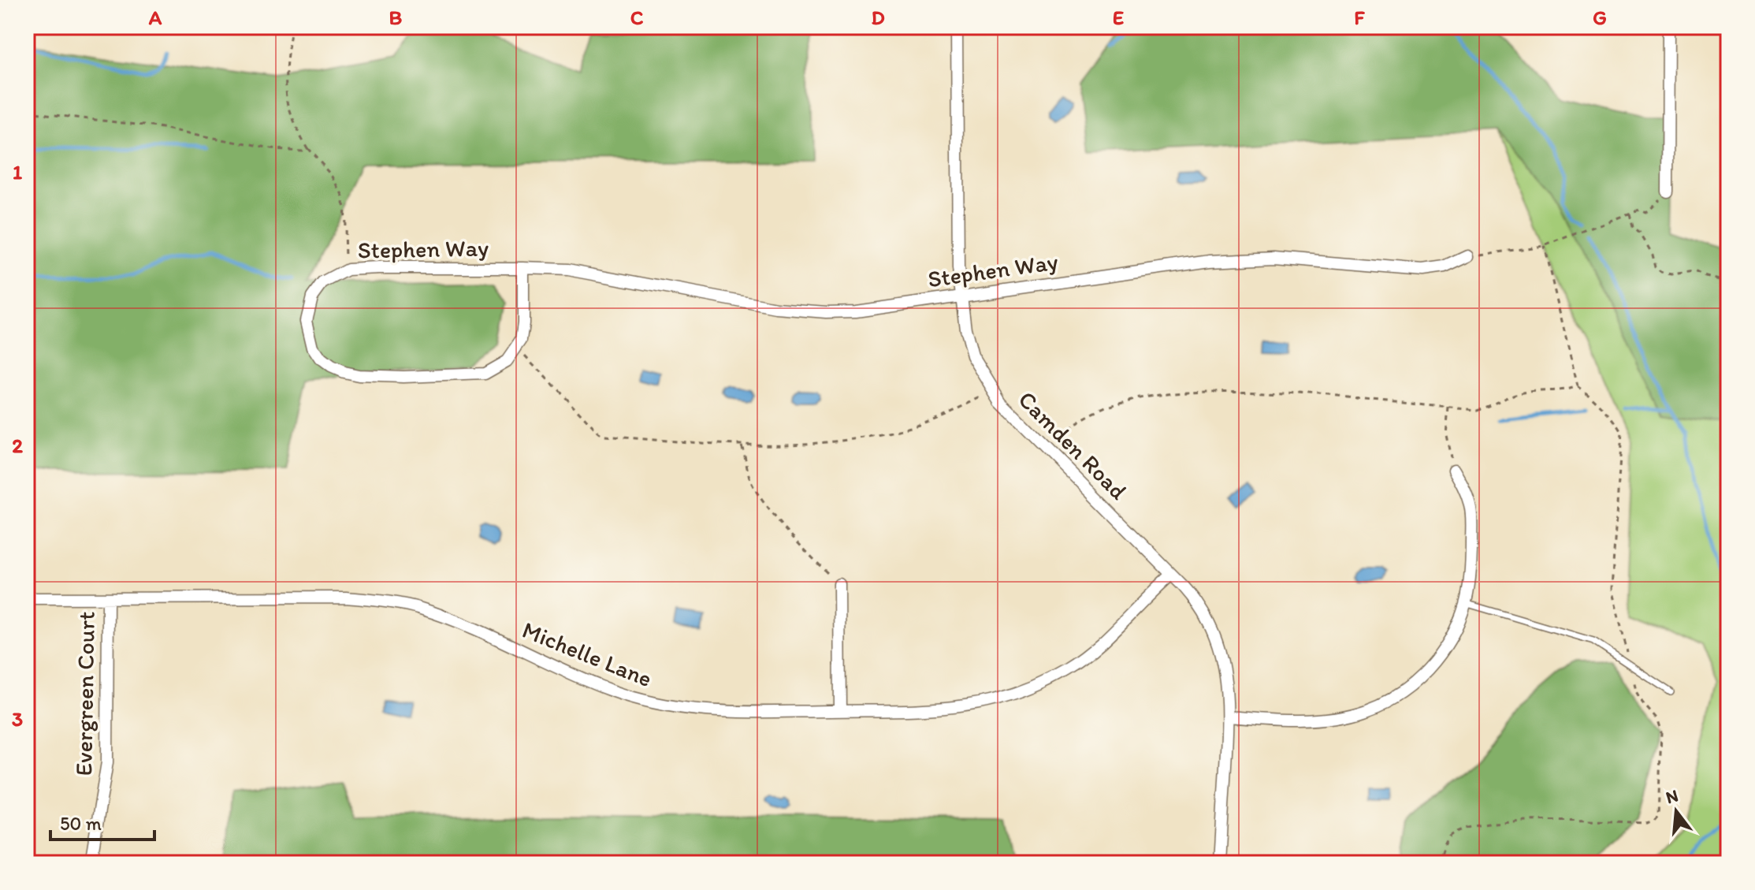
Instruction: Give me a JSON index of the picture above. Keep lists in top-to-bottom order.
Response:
{
  "streets": {
    "street": [
      "Stephen Way",
      "Camden Road",
      "Michelle Lane",
      "Evergreen Court"
    ]
  },
  "crossings": [
    ["Stephen Way", "Camden Road"],
    ["Camden Road", "Michelle Lane"],
    ["Michelle Lane", "Evergreen Court"]
  ],
  "scale_bar": "50 m",
  "north": "top",
  "grid": {
    "columns": [
      "A",
      "B",
      "C",
      "D",
      "E",
      "F",
      "G"
    ],
    "rows": ["1", "2", "3"]
  }
}
